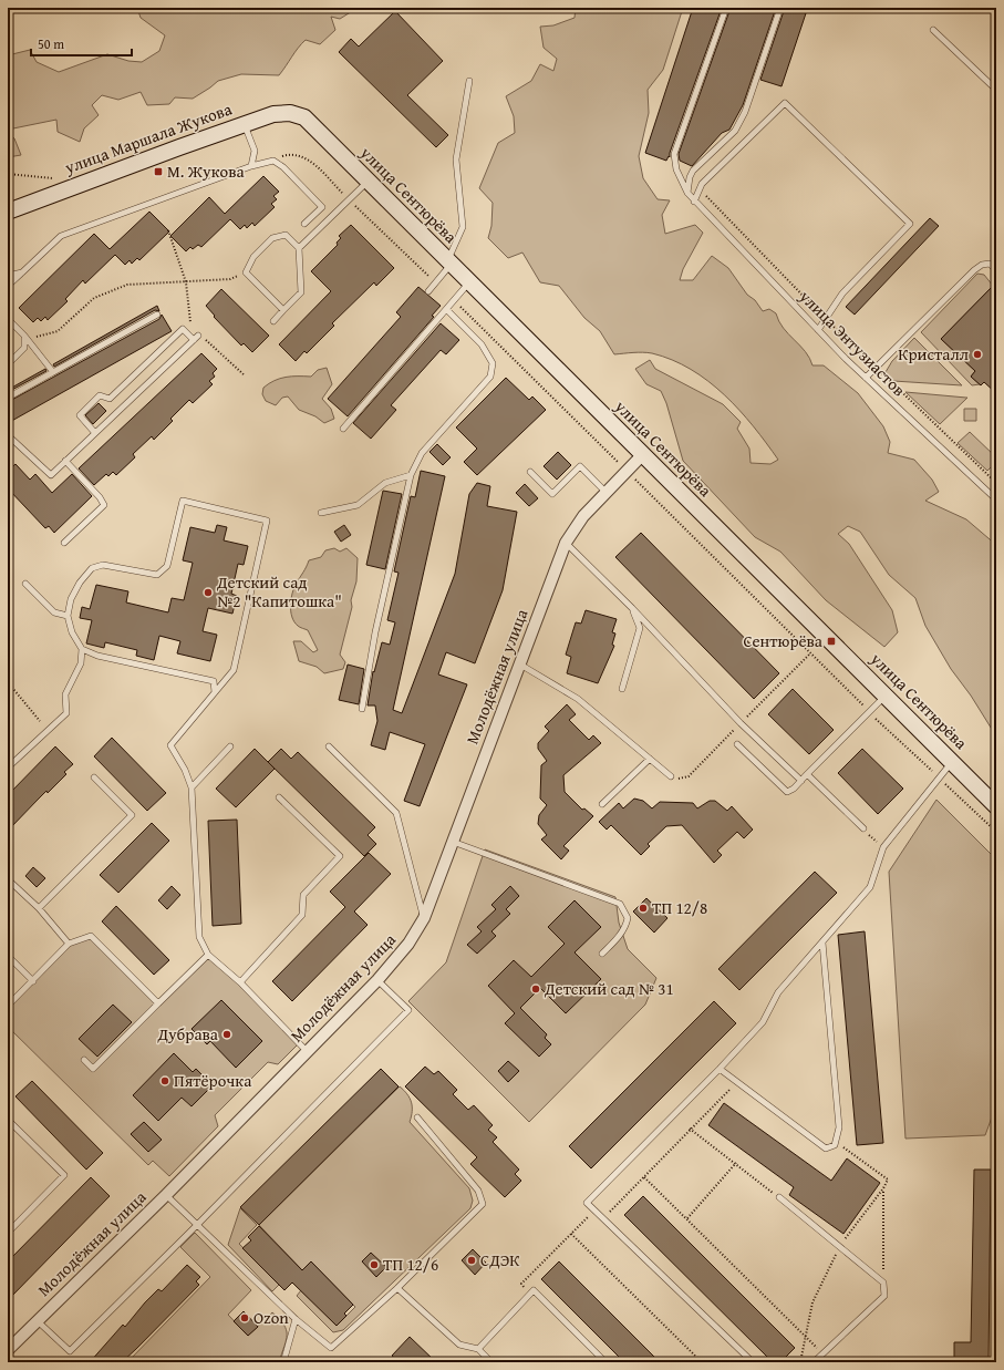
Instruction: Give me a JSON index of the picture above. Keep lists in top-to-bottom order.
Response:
{
  "streets": {
    "main road": ["улица Маршала Жукова", "улица Сентюрёва"],
    "street": ["Молодёжная улица"],
    "lane": ["улица Энтузиастов"]
  },
  "crossings": [
    ["улица Маршала Жукова", "улица Сентюрёва"],
    ["улица Сентюрёва", "Молодёжная улица"]
  ],
  "places": {
    "transit": ["М. Жукова", "Сентюрёва"],
    "other": [
      "Кристалл",
      "Детский сад №2 \"Капитошка\"",
      "ТП 12/8",
      "Детский сад № 31",
      "Дубрава",
      "Пятёрочка",
      "СДЭК",
      "ТП 12/6",
      "Ozon"
    ]
  },
  "scale_bar": "50 m"
}
